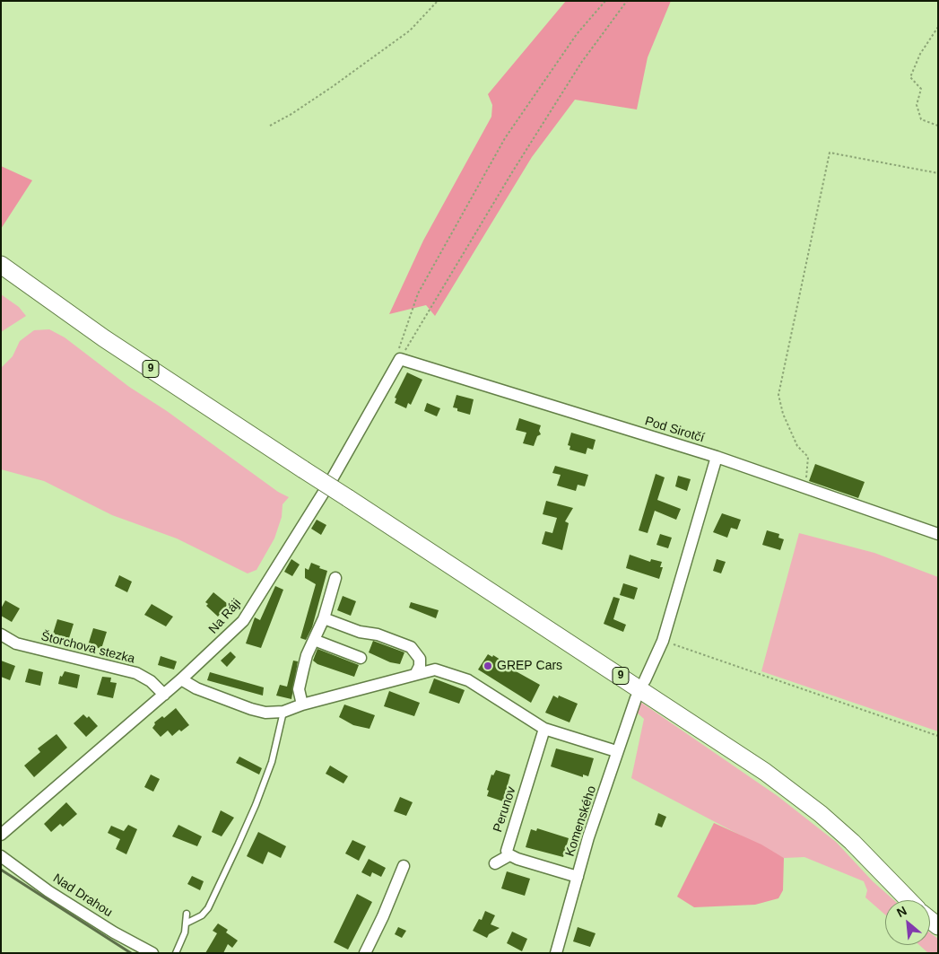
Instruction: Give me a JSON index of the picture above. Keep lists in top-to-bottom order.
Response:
{
  "streets": {
    "main road": ["9"],
    "street": [
      "Pod Sirotčí",
      "Na Ráji",
      "Štorchova stezka",
      "Perunov",
      "Komenského",
      "Nad Drahou"
    ]
  },
  "crossings": [
    ["Pod Sirotčí", "Na Ráji"],
    ["Na Ráji", "Štorchova stezka"]
  ],
  "places": ["GREP Cars"],
  "north": "top left"
}
